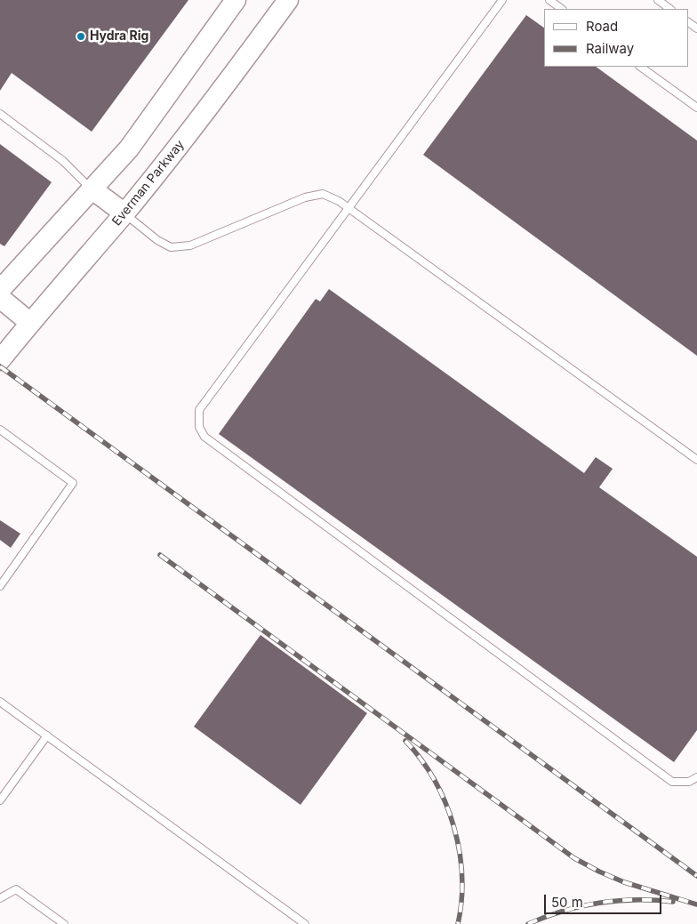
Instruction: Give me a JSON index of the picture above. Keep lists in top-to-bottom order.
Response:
{
  "streets": {
    "main road": ["Everman Parkway"]
  },
  "places": ["Hydra Rig"],
  "legend": ["Road", "Railway"],
  "scale_bar": "50 m"
}
